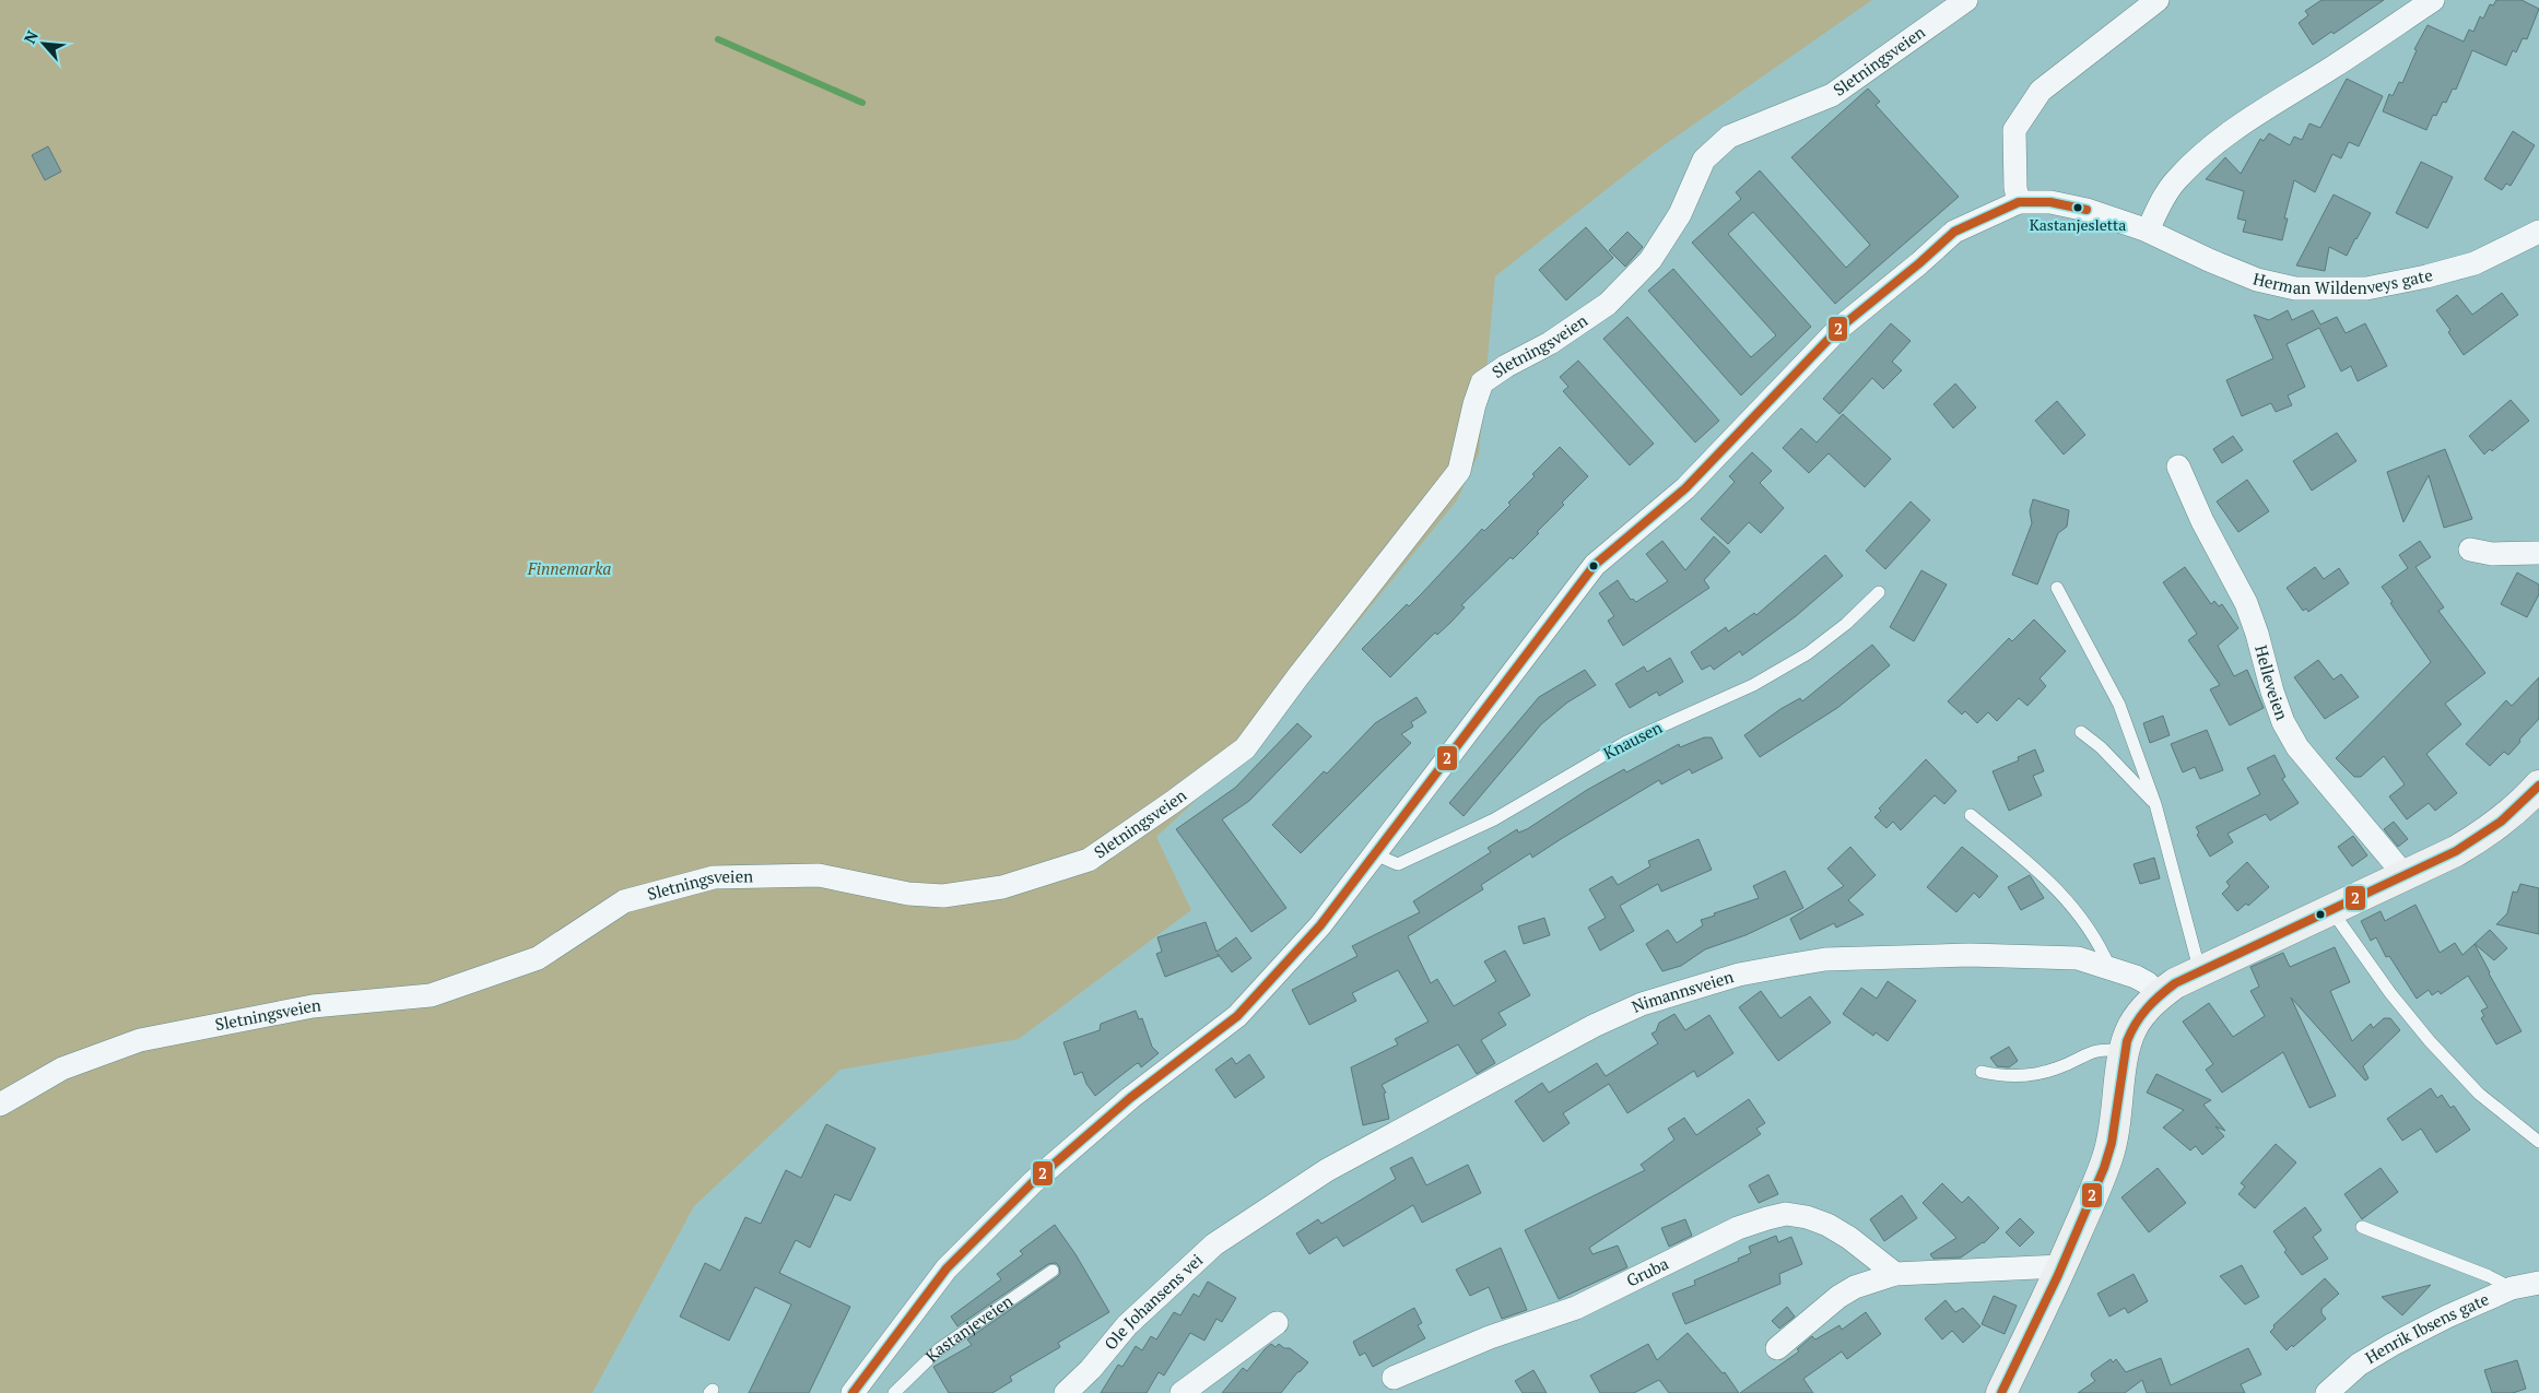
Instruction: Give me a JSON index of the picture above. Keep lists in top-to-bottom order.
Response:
{
  "streets": {
    "street": [
      "Sletningsveien",
      "Herman Wildenveys gate",
      "Helleveien",
      "Nimannsveien",
      "Gruba",
      "Ole Johansens vei",
      "Henrik Ibsens gate"
    ],
    "lane": ["Knausen", "Kastanjeveien"]
  },
  "crossings": [
    ["Nimannsveien", "Ole Johansens vei"]
  ],
  "parks": ["Finnemarka"],
  "places": ["Kastanjesletta"],
  "lines": ["transit line 2"],
  "north": "top left"
}
